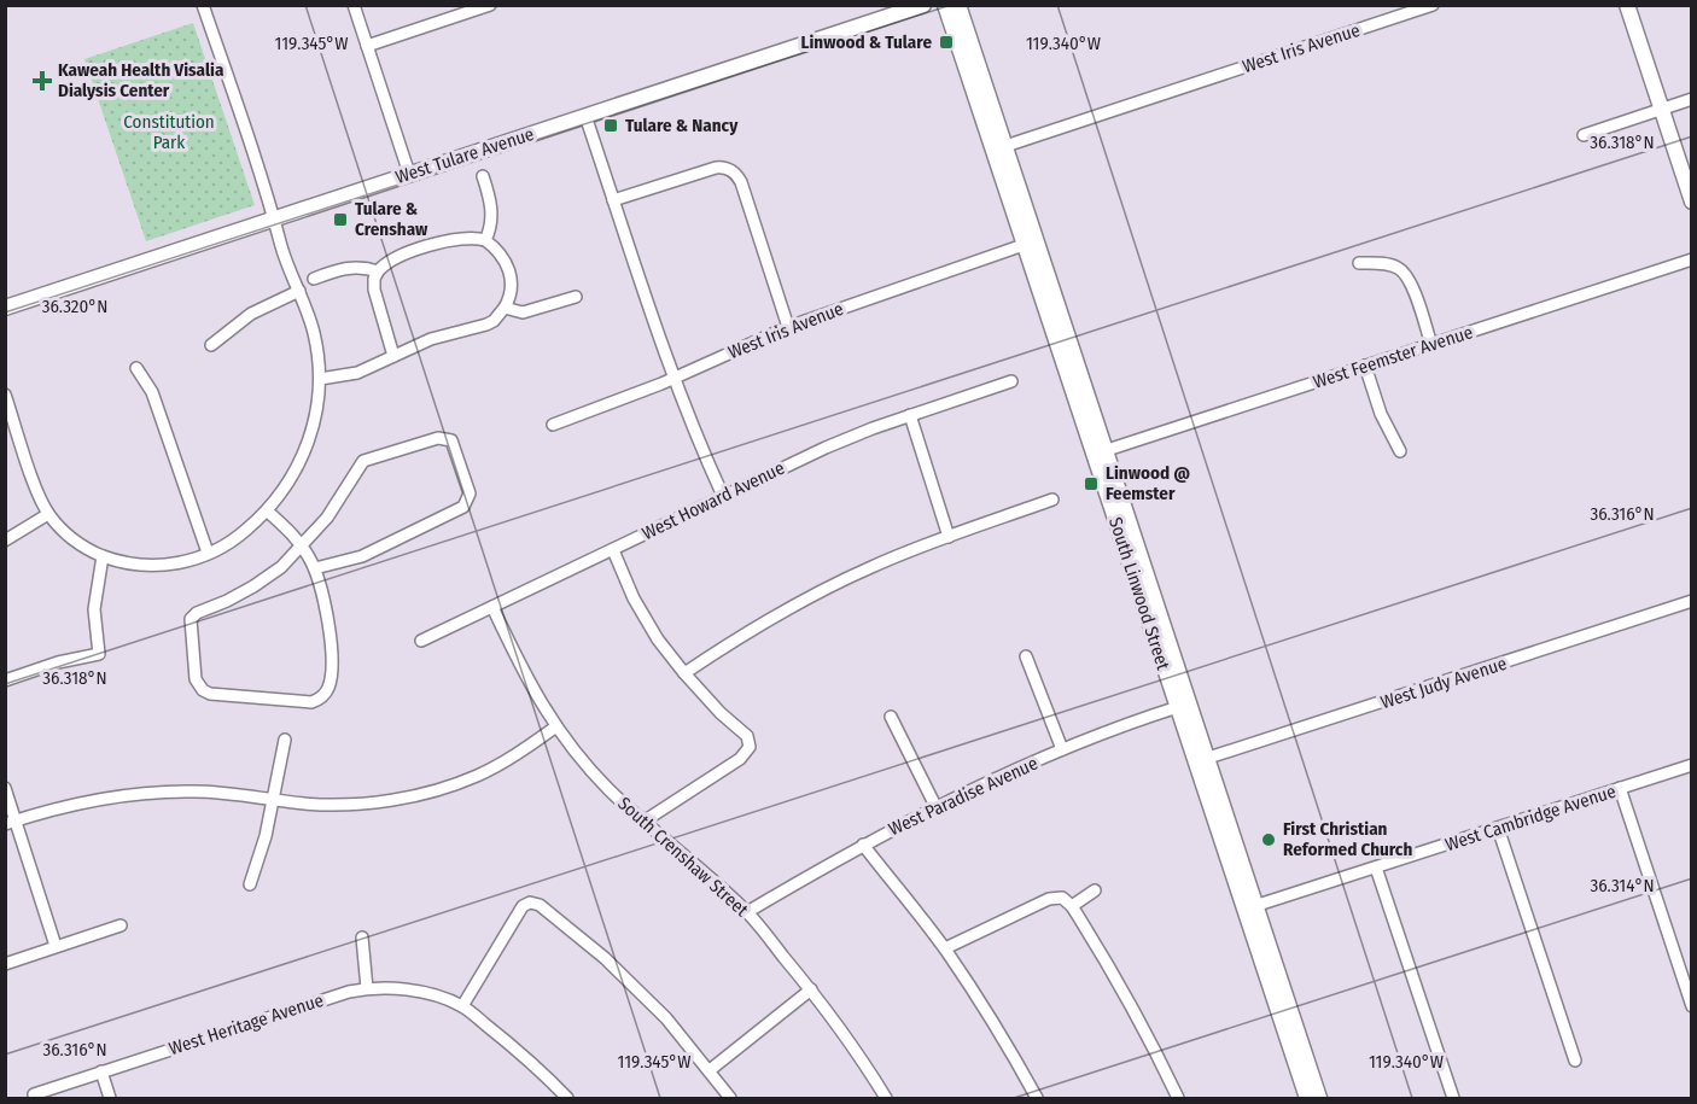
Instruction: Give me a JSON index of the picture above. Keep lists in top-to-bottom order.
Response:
{
  "streets": {
    "street": [
      "West Iris Avenue",
      "West Tulare Avenue",
      "West Feemster Avenue",
      "West Howard Avenue",
      "South Linwood Street",
      "West Judy Avenue",
      "West Paradise Avenue",
      "West Cambridge Avenue",
      "South Crenshaw Street",
      "West Heritage Avenue"
    ]
  },
  "crossings": [
    ["West Iris Avenue", "South Linwood Street"],
    ["West Feemster Avenue", "South Linwood Street"],
    ["West Howard Avenue", "South Crenshaw Street"],
    ["South Linwood Street", "West Judy Avenue"],
    ["South Linwood Street", "West Paradise Avenue"],
    ["South Linwood Street", "West Cambridge Avenue"],
    ["West Paradise Avenue", "South Crenshaw Street"]
  ],
  "parks": ["Constitution Park"],
  "places": {
    "transit": [
      "Linwood & Tulare",
      "Tulare & Nancy",
      "Tulare & Crenshaw",
      "Linwood @ Feemster"
    ],
    "health": ["Kaweah Health Visalia Dialysis Center"],
    "other": ["First Christian Reformed Church"]
  },
  "coordinates": [
    "119.345°W",
    "119.340°W",
    "36.318°N",
    "36.320°N",
    "36.316°N",
    "36.314°N"
  ]
}
